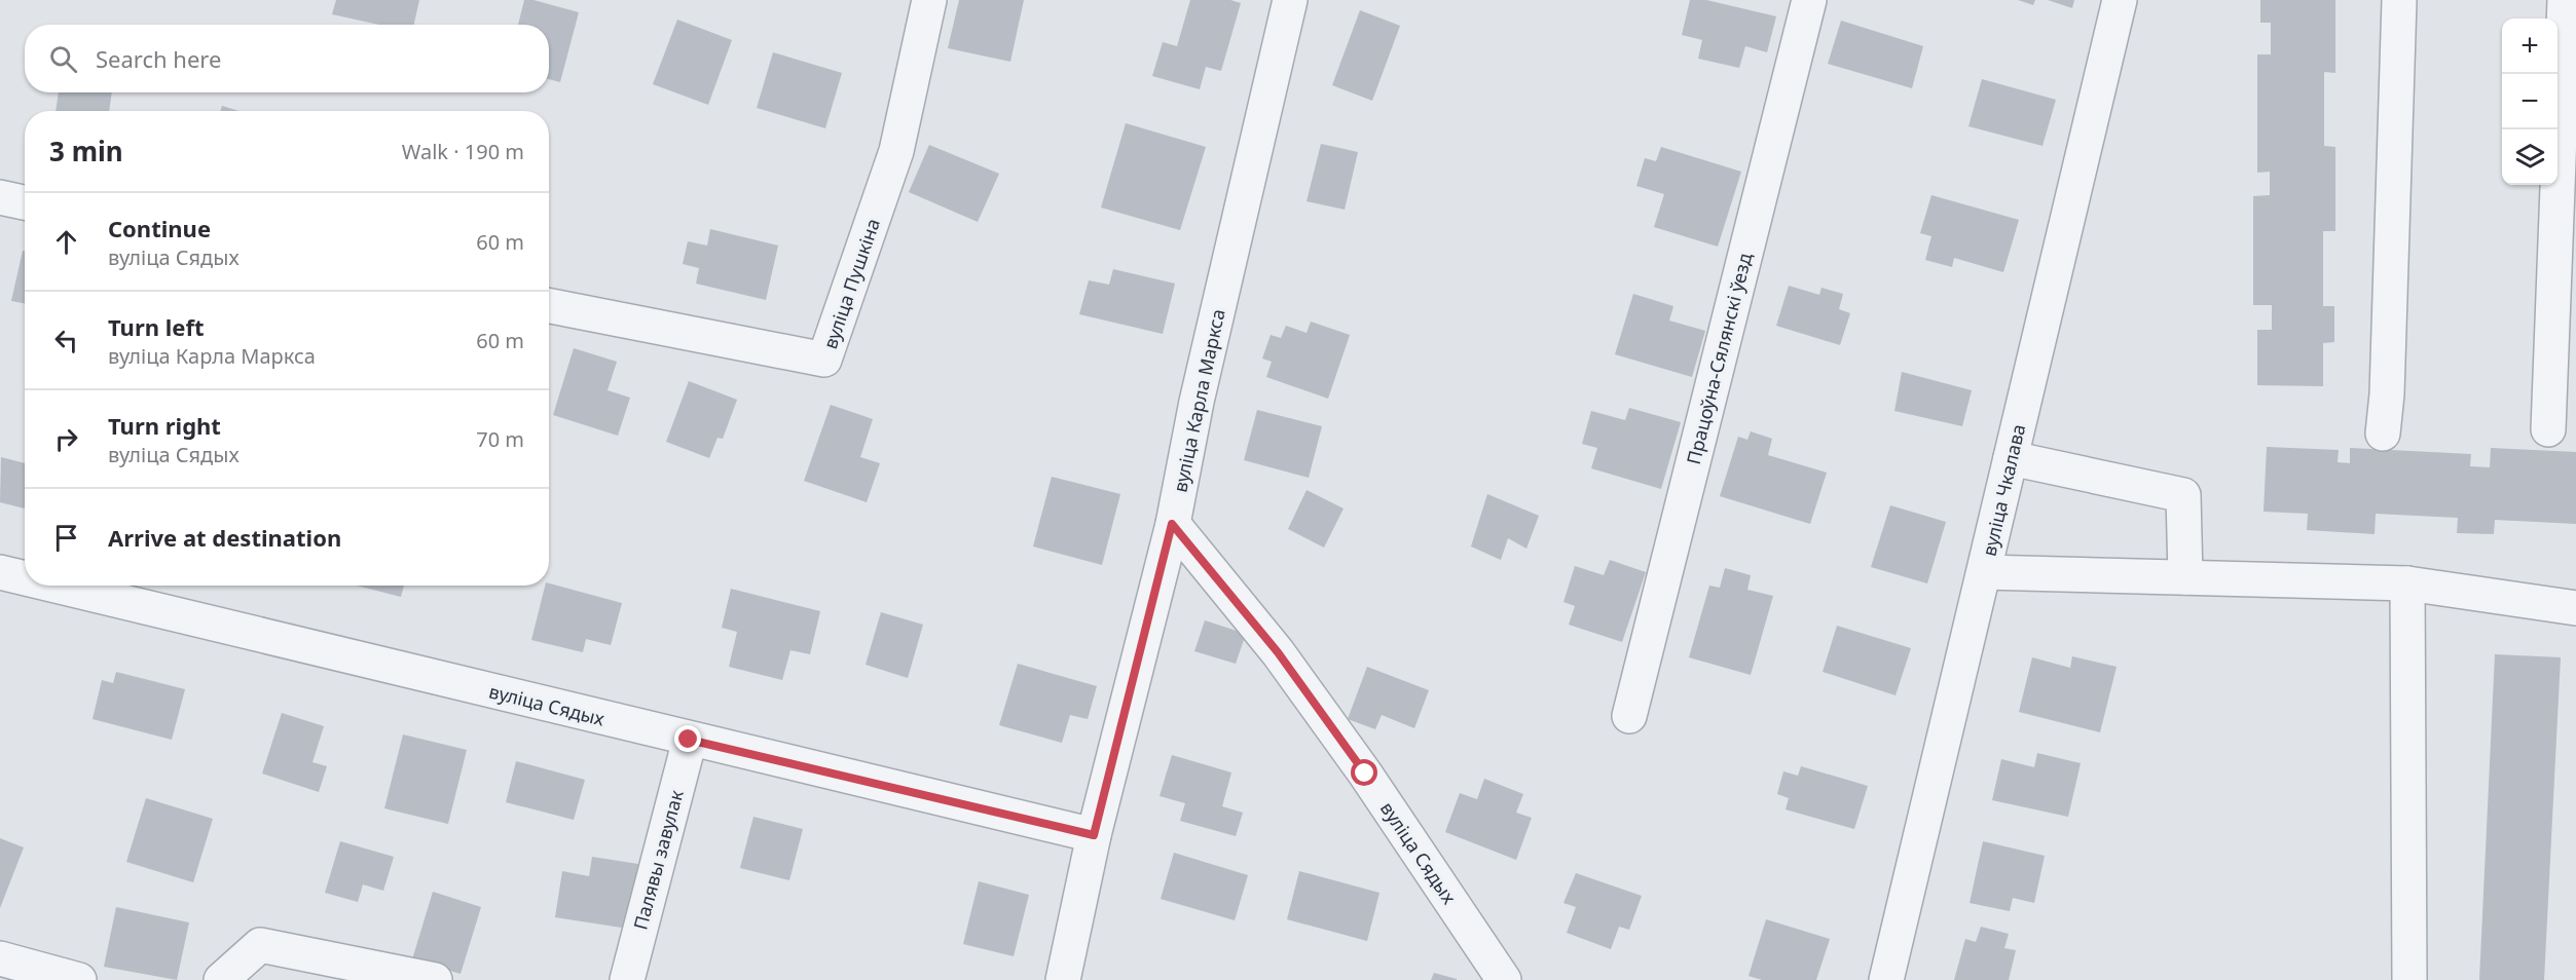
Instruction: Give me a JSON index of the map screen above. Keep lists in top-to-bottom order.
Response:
{
  "streets": {
    "street": [
      "вуліца Пушкіна",
      "Працоўна-Сялянскі ўезд",
      "вуліца Карла Маркса",
      "вуліца Чкалава",
      "вуліца Сядых",
      "Палявы завулак"
    ]
  },
  "crossings": [
    ["вуліца Карла Маркса", "вуліца Сядых"],
    ["вуліца Сядых", "Палявы завулак"]
  ],
  "page": {
    "map_buttons": ["+", "−"],
    "search": "Search here",
    "heading": ["3 min", "Walk · 190 m"],
    "list": [
      ["Continue", "вуліца Сядых", "60 m"],
      ["Turn left", "вуліца Карла Маркса", "60 m"],
      ["Turn right", "вуліца Сядых", "70 m"],
      "Arrive at destination"
    ]
  }
}
